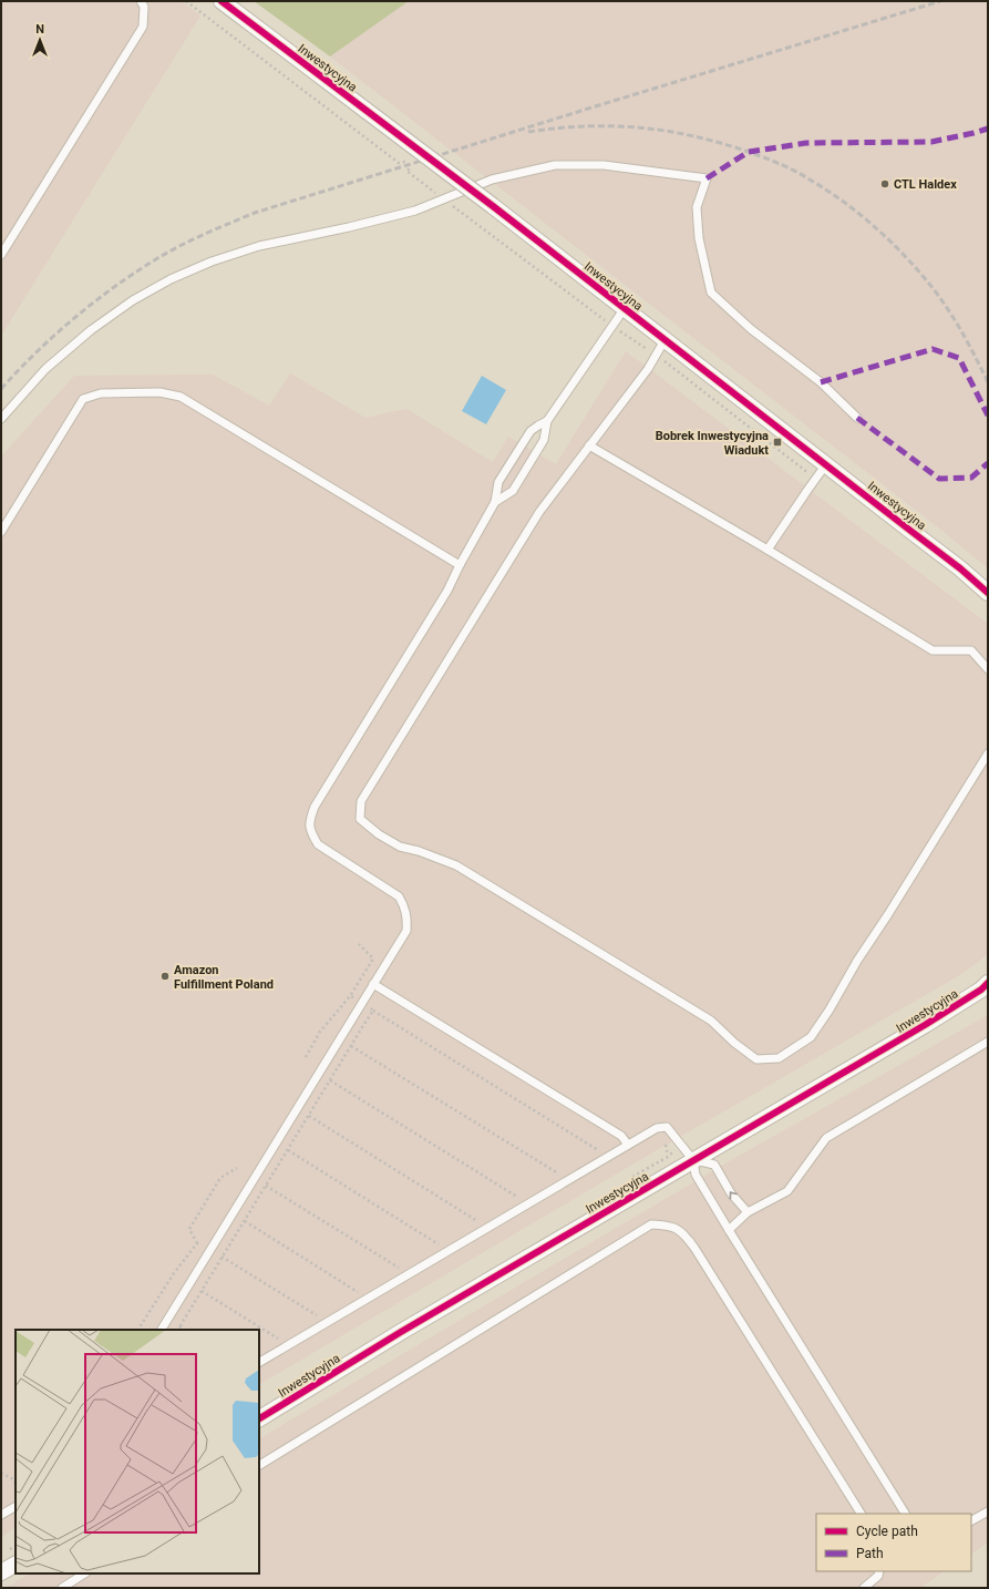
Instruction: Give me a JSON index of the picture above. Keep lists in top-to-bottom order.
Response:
{
  "streets": {
    "street": ["Inwestycyjna"]
  },
  "places": {
    "other": ["CTL Haldex", "Amazon Fulfillment Poland"],
    "transit": ["Bobrek Inwestycyjna Wiadukt"]
  },
  "legend": ["Cycle path", "Path"],
  "north": "top"
}
